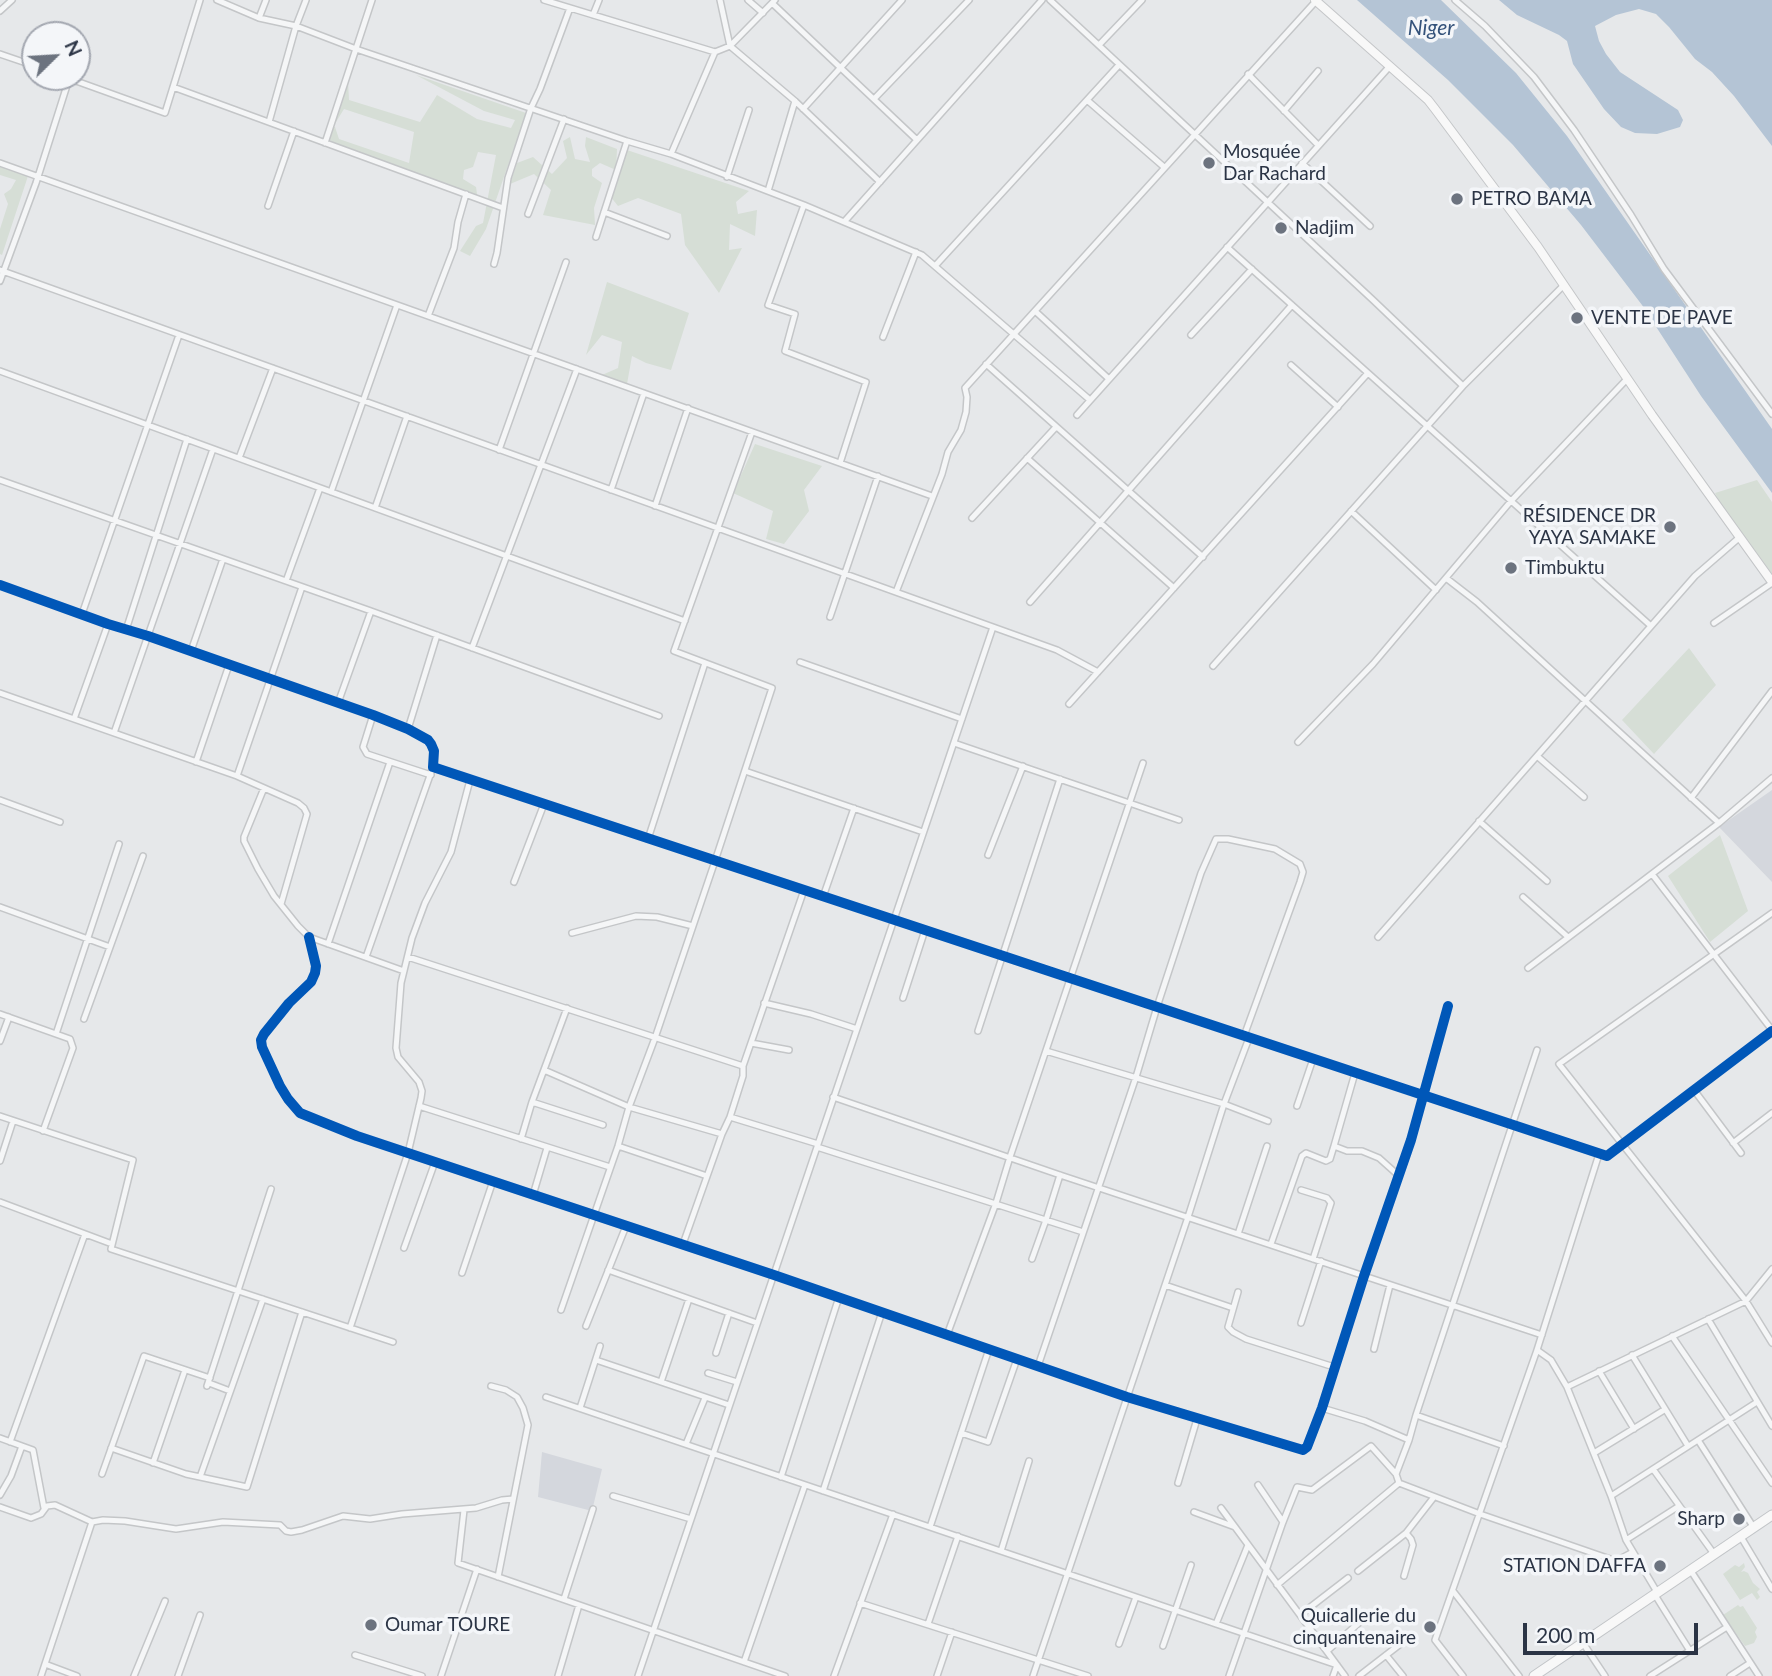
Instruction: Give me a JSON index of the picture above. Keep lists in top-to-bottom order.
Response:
{
  "water": ["Niger"],
  "places": [
    "Mosquée Dar Rachard",
    "PETRO BAMA",
    "Nadjim",
    "VENTE DE PAVE",
    "RÉSIDENCE DR YAYA SAMAKE",
    "Timbuktu",
    "Sharp",
    "STATION DAFFA",
    "Oumar TOURE",
    "Quicallerie du cinquantenaire"
  ],
  "scale_bar": "200 m",
  "north": "top right"
}
